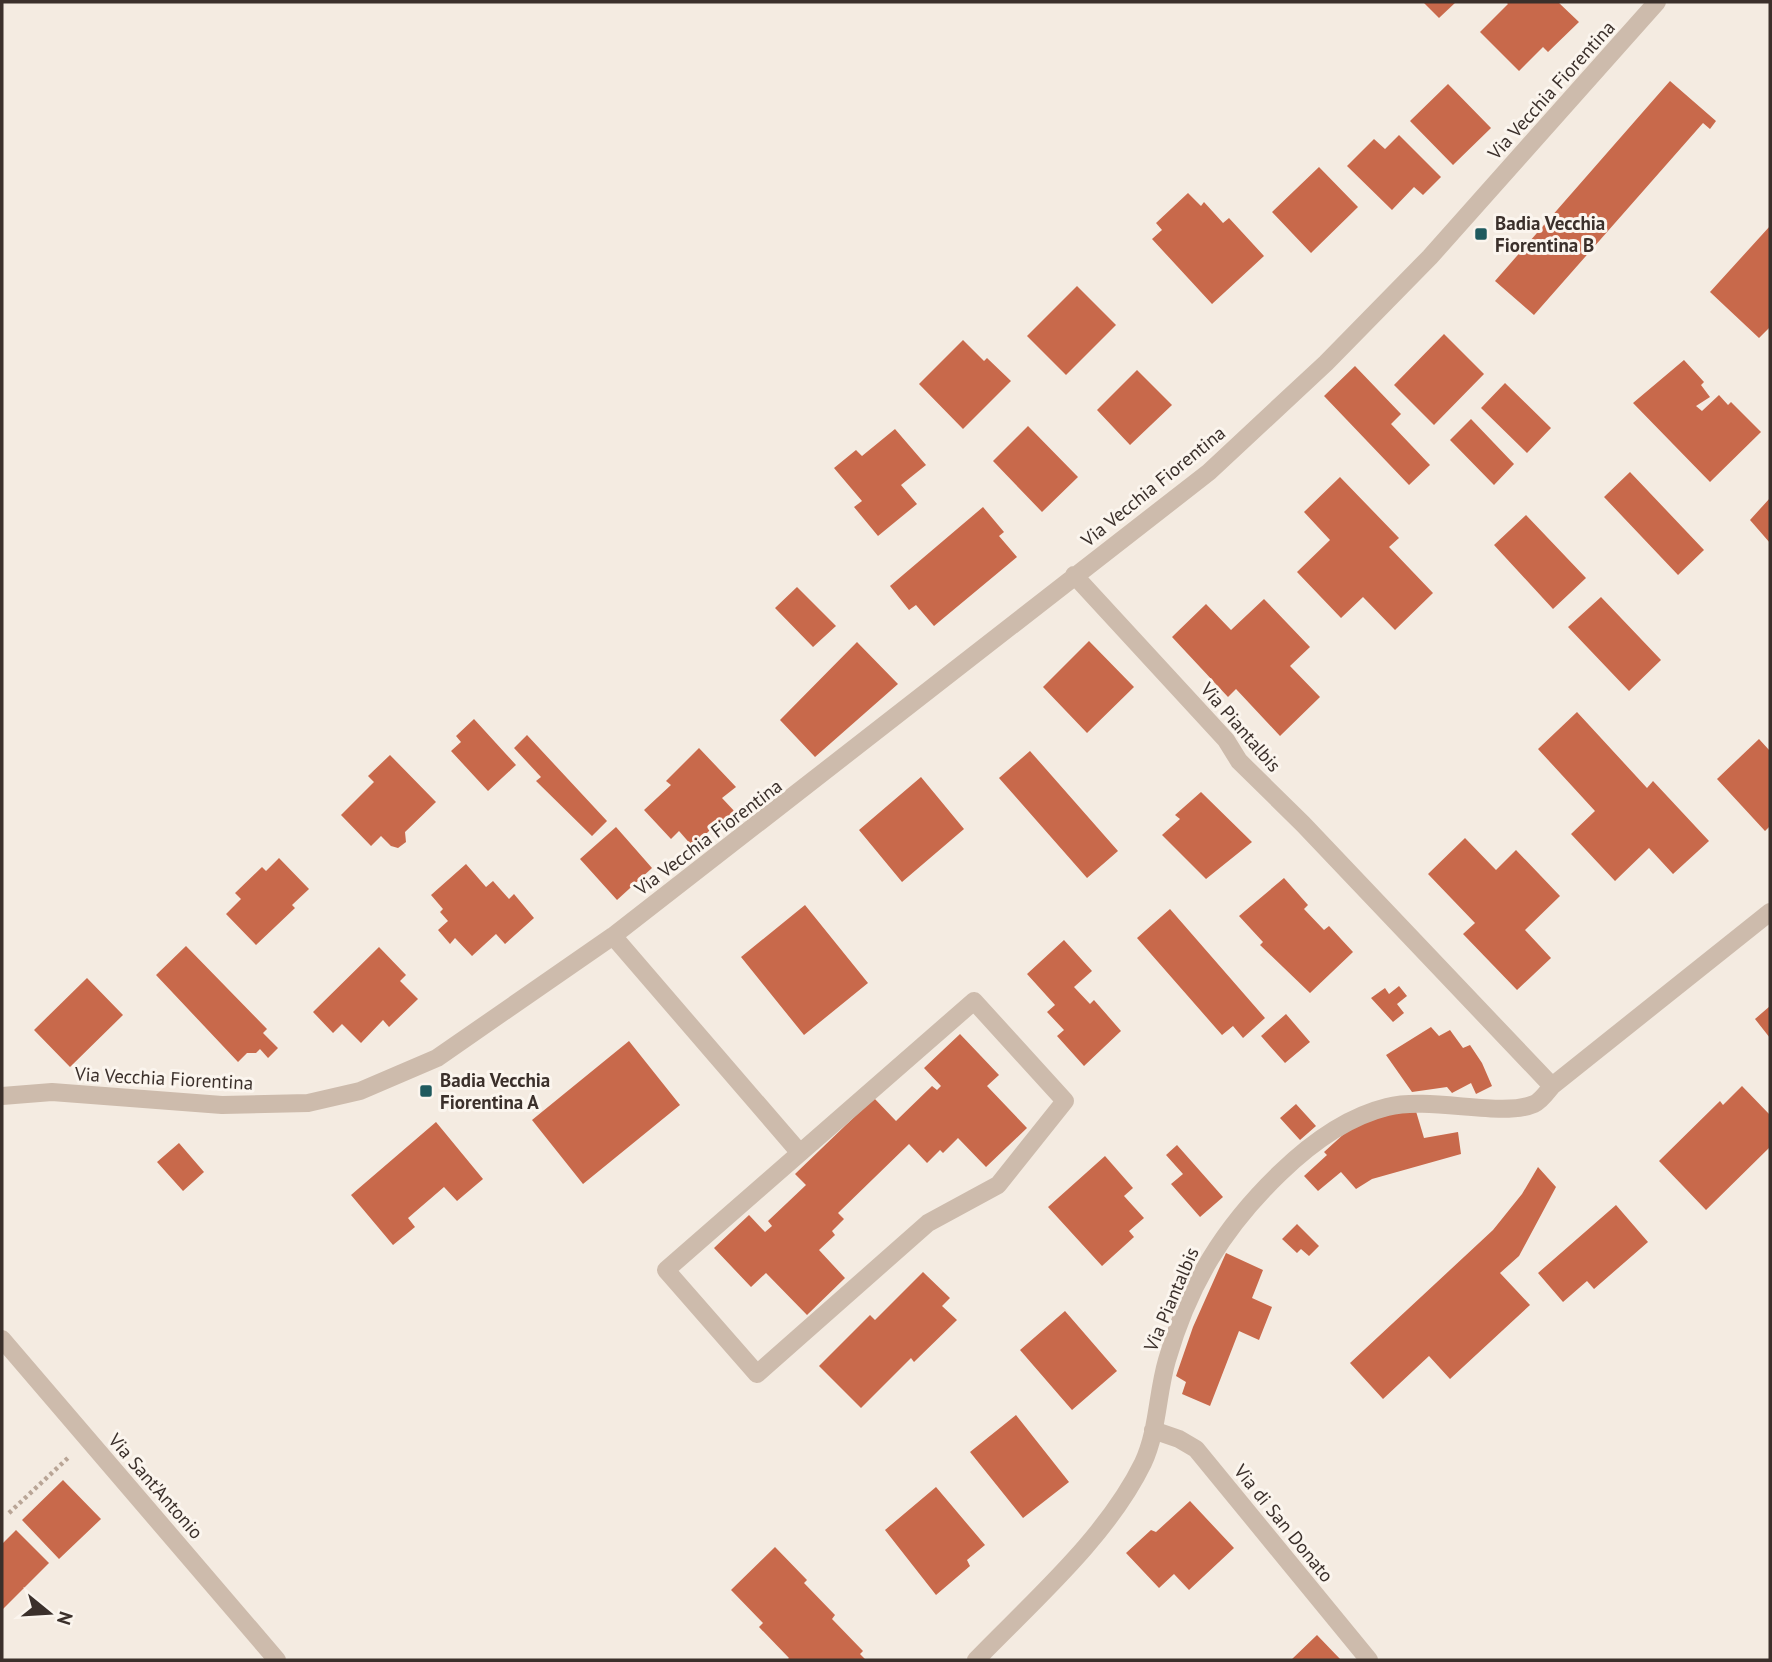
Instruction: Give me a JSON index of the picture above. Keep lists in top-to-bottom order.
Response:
{
  "streets": {
    "street": [
      "Via Vecchia Fiorentina",
      "Via Piantalbis",
      "Via Sant'Antonio",
      "Via di San Donato"
    ]
  },
  "crossings": [
    ["Via Vecchia Fiorentina", "Via Piantalbis"],
    ["Via Piantalbis", "Via di San Donato"]
  ],
  "places": {
    "transit": ["Badia Vecchia Fiorentina B", "Badia Vecchia Fiorentina A"]
  },
  "north": "right"
}
